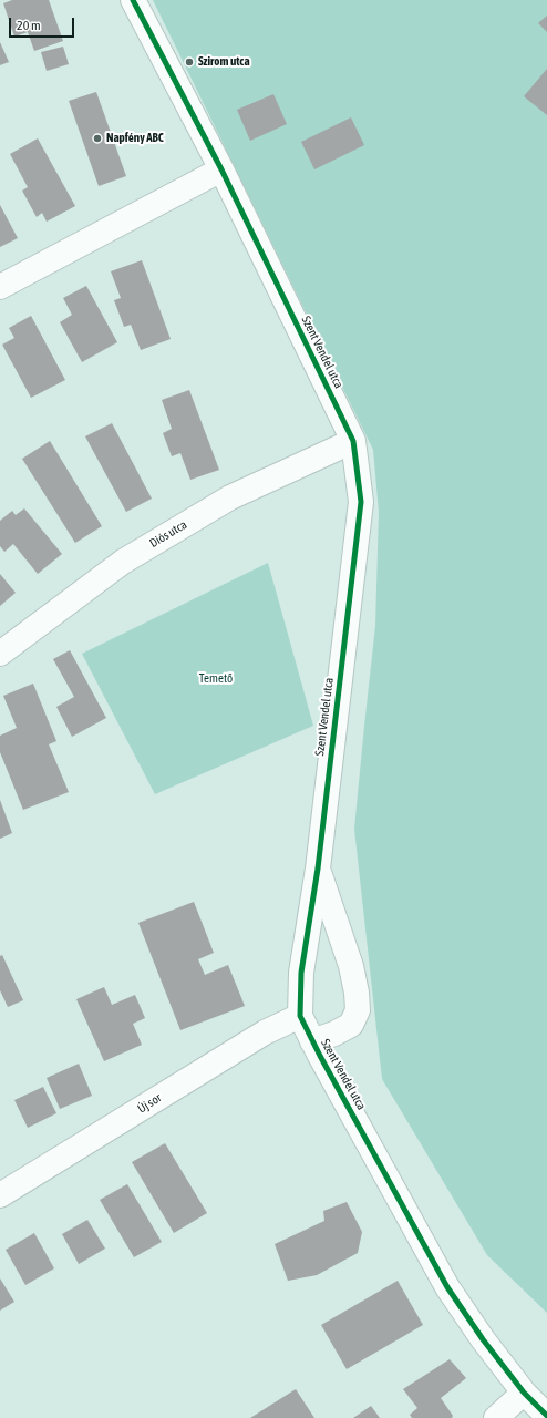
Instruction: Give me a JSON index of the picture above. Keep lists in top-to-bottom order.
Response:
{
  "streets": {
    "street": ["Szent Vendel utca", "Diós utca", "Új sor"]
  },
  "crossings": [
    ["Szent Vendel utca", "Diós utca"],
    ["Szent Vendel utca", "Új sor"]
  ],
  "parks": ["Temető"],
  "places": ["Szirom utca", "Napfény ABC"],
  "scale_bar": "20 m"
}
